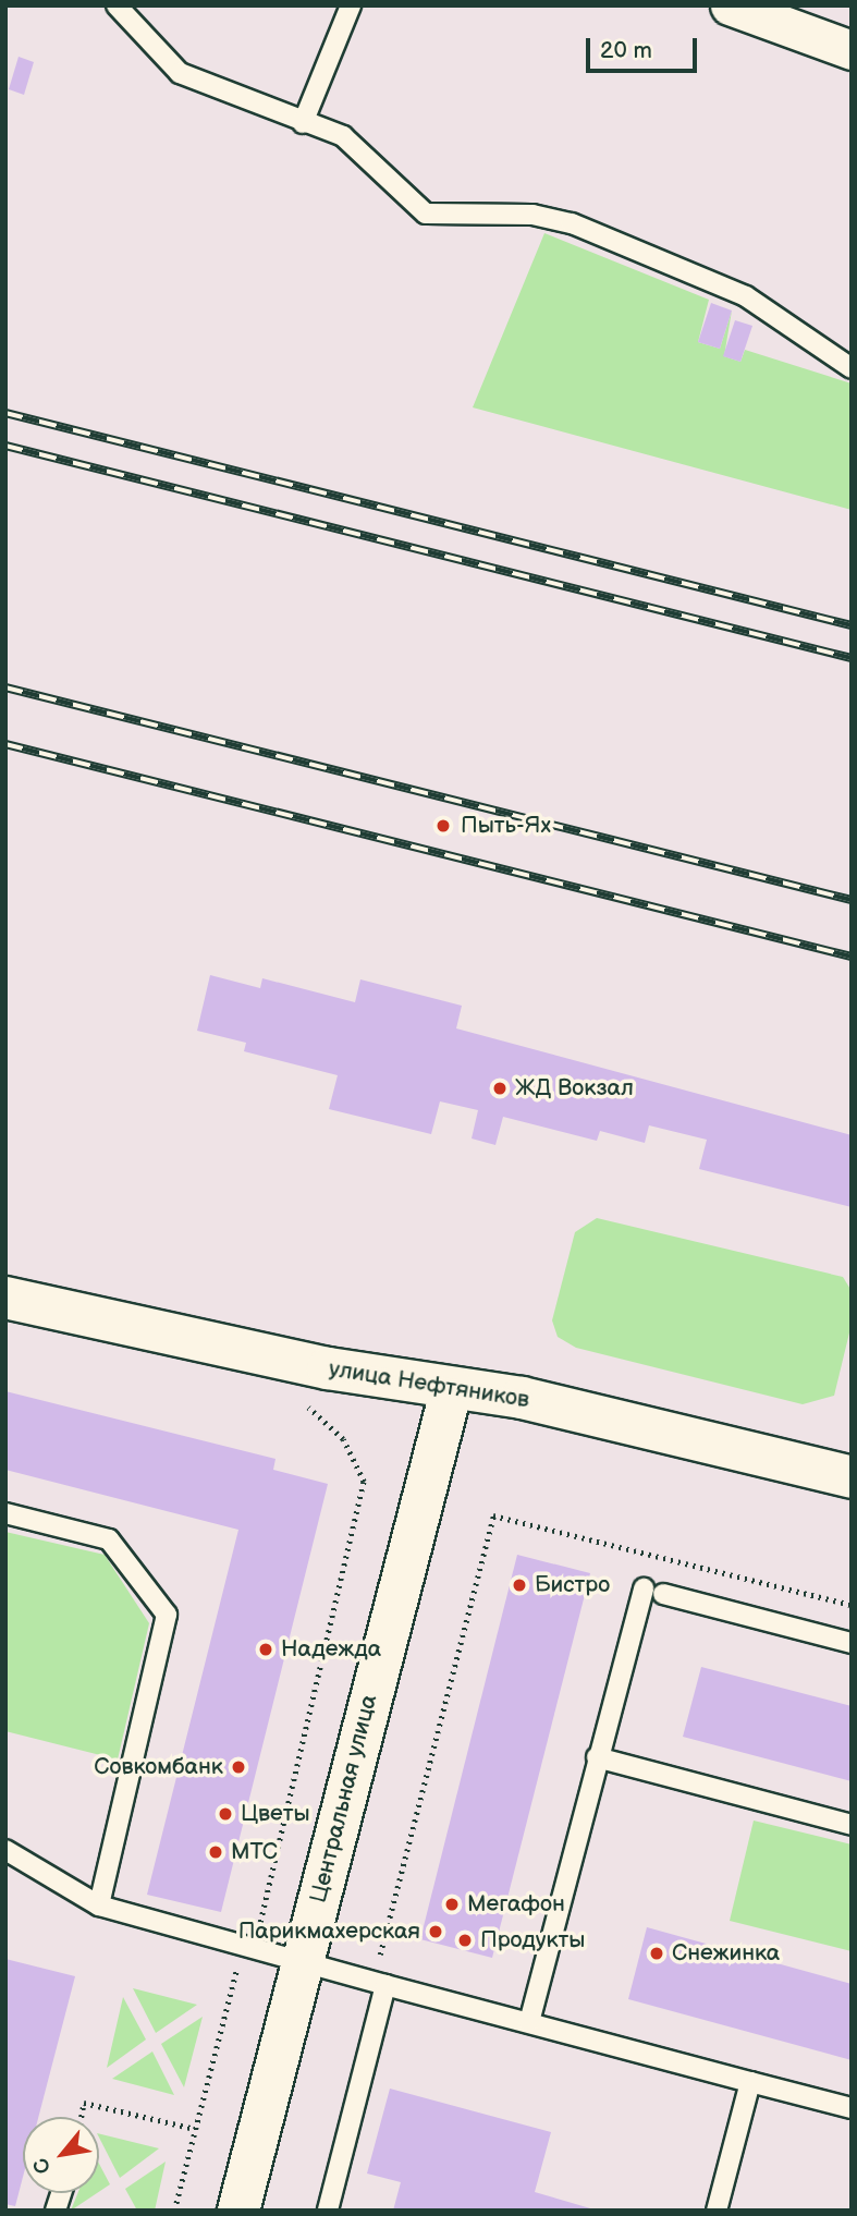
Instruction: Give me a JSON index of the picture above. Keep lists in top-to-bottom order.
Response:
{
  "streets": {
    "street": ["улица Нефтяников", "Центральная улица"]
  },
  "crossings": [
    ["улица Нефтяников", "Центральная улица"]
  ],
  "places": [
    "Пыть-Ях",
    "ЖД Вокзал",
    "Бистро",
    "Надежда",
    "Совкомбанк",
    "Цветы",
    "МТС",
    "Мегафон",
    "Парикмахерская",
    "Продукты",
    "Снежинка"
  ],
  "scale_bar": "20 m",
  "north": "bottom left"
}
